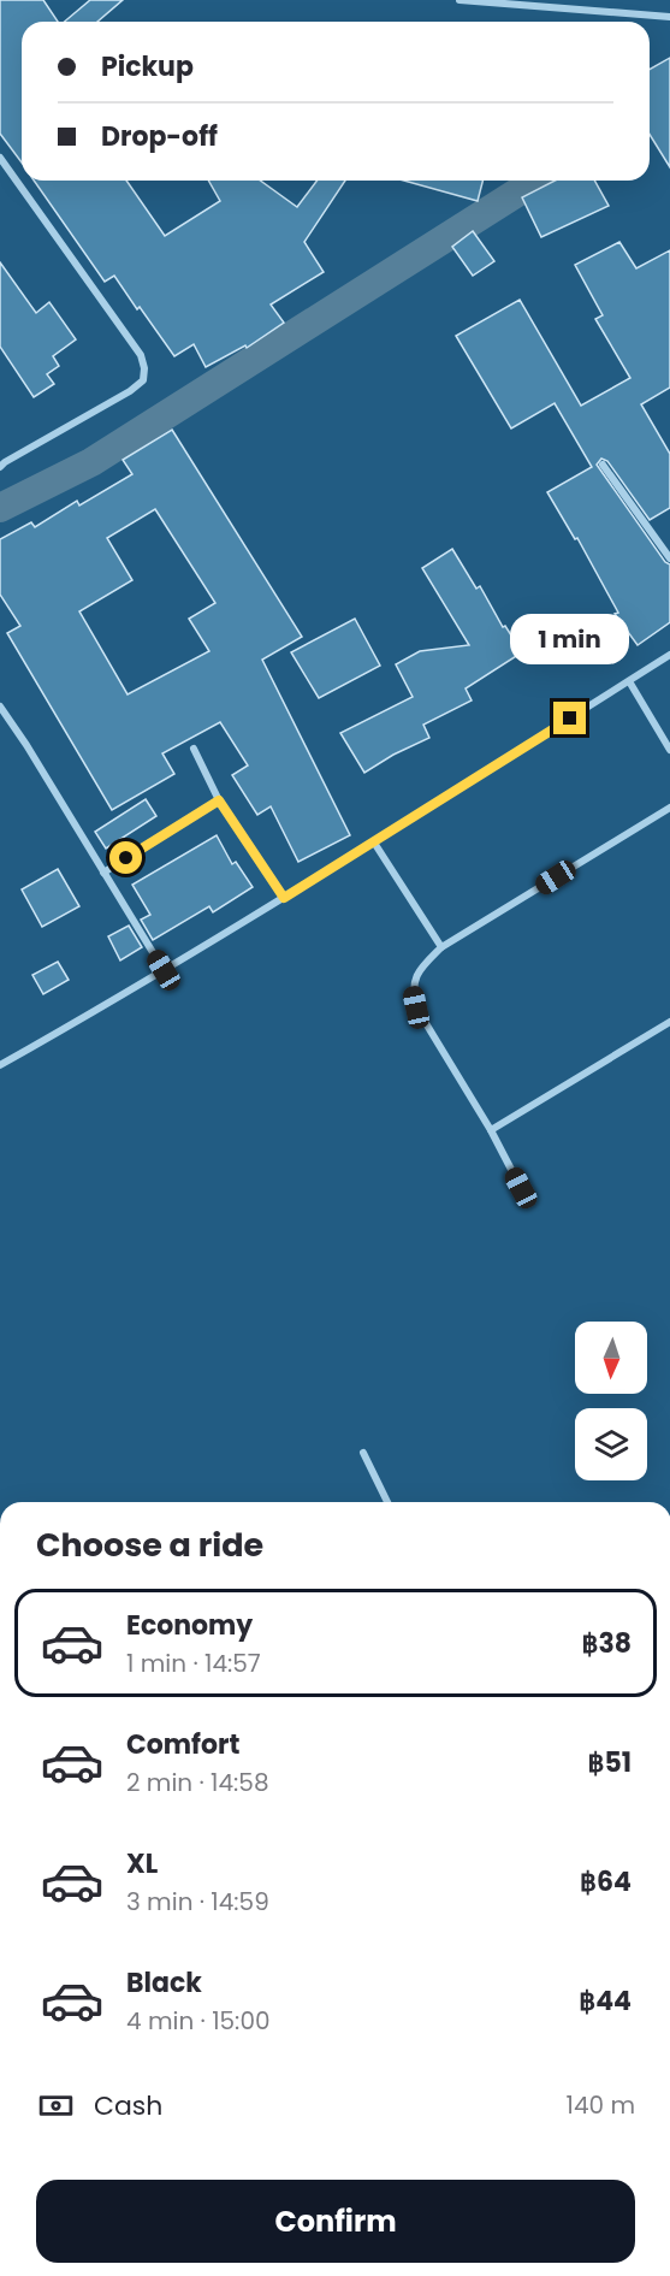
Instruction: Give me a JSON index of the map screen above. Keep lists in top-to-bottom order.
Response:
{
  "north": "bottom",
  "page": {
    "banner": ["Pickup", "Drop-off"],
    "bubble": "1 min",
    "heading": "Choose a ride",
    "list": [
      {
        "name": "Economy",
        "note": "1 min · 14:57",
        "value": "฿38"
      },
      {
        "name": "Comfort",
        "note": "2 min · 14:58",
        "value": "฿51"
      },
      {
        "name": "XL",
        "note": "3 min · 14:59",
        "value": "฿64"
      },
      {
        "name": "Black",
        "note": "4 min · 15:00",
        "value": "฿44"
      }
    ],
    "pay": ["Cash", "140 m"],
    "buttons": "Confirm"
  }
}
